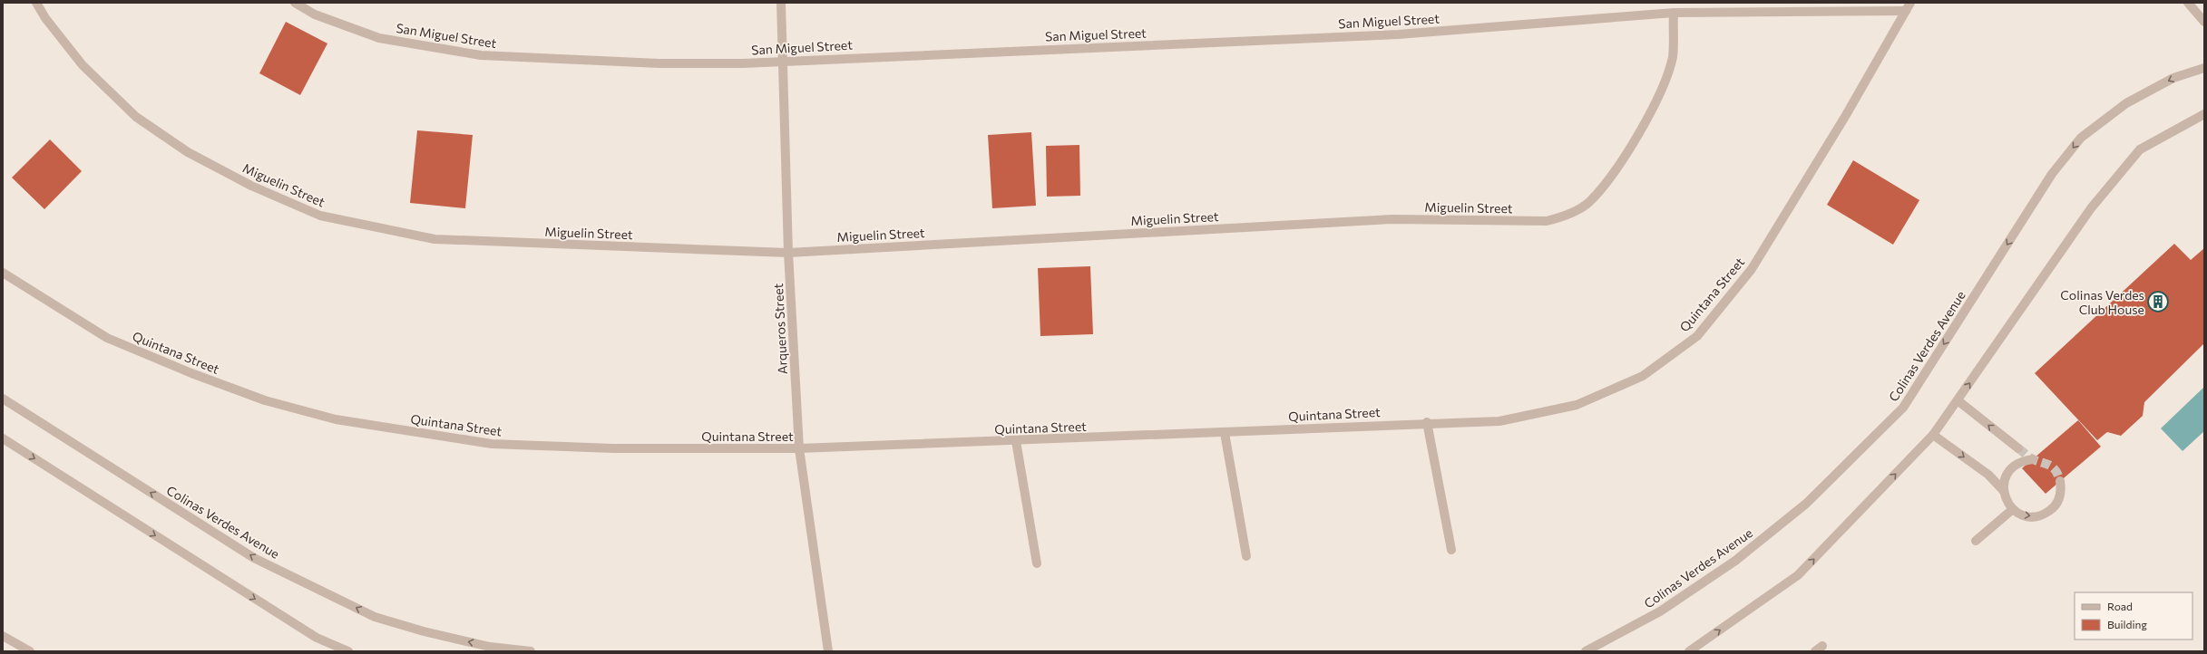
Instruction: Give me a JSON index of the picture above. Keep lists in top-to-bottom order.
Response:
{
  "streets": {
    "street": [
      "San Miguel Street",
      "Miguelin Street",
      "Quintana Street",
      "Arqueros Street",
      "Colinas Verdes Avenue"
    ]
  },
  "crossings": [
    ["San Miguel Street", "Miguelin Street"],
    ["San Miguel Street", "Quintana Street"],
    ["San Miguel Street", "Arqueros Street"],
    ["Miguelin Street", "Arqueros Street"],
    ["Quintana Street", "Arqueros Street"]
  ],
  "one_way": ["Colinas Verdes Avenue"],
  "places": {
    "building": ["Colinas Verdes Club House"]
  },
  "legend": ["Road", "Building"]
}
